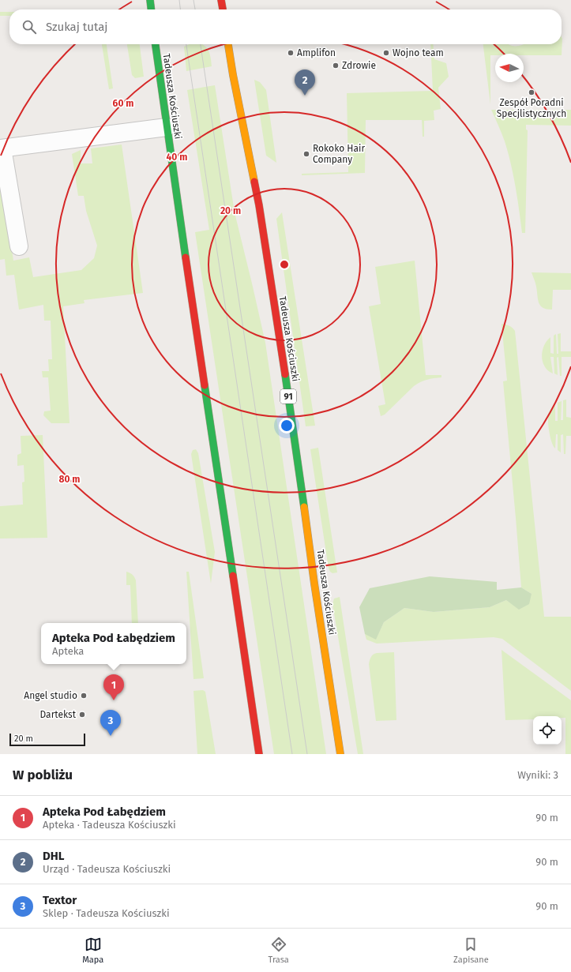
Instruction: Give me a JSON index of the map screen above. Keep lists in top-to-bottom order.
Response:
{
  "streets": {
    "main road": ["Tadeusza Kościuszki", "91"]
  },
  "places": [
    "Amplifon",
    "Wojno team",
    "Zdrowie",
    "Zespół Poradni Specjlistycznych",
    "Rokoko Hair Company",
    "Angel studio",
    "Dartekst"
  ],
  "scale_bar": "20 m",
  "north": "left",
  "page": {
    "search": "Szukaj tutaj",
    "pins": ["2", "1", "3"],
    "popup": ["Apteka Pod Łabędziem", "Apteka"],
    "scale": "20 m",
    "heading": ["W pobliżu", "Wyniki: 3"],
    "list": [
      {
        "mark": "1",
        "name": "Apteka Pod Łabędziem",
        "note": "Apteka · Tadeusza Kościuszki",
        "value": "90 m"
      },
      {
        "mark": "2",
        "name": "DHL",
        "note": "Urząd · Tadeusza Kościuszki",
        "value": "90 m"
      },
      {
        "mark": "3",
        "name": "Textor",
        "note": "Sklep · Tadeusza Kościuszki",
        "value": "90 m"
      }
    ],
    "nav": ["Mapa", "Trasa", "Zapisane"]
  },
  "rings": [
    "60 m",
    "40 m",
    "20 m",
    "80 m"
  ]
}
